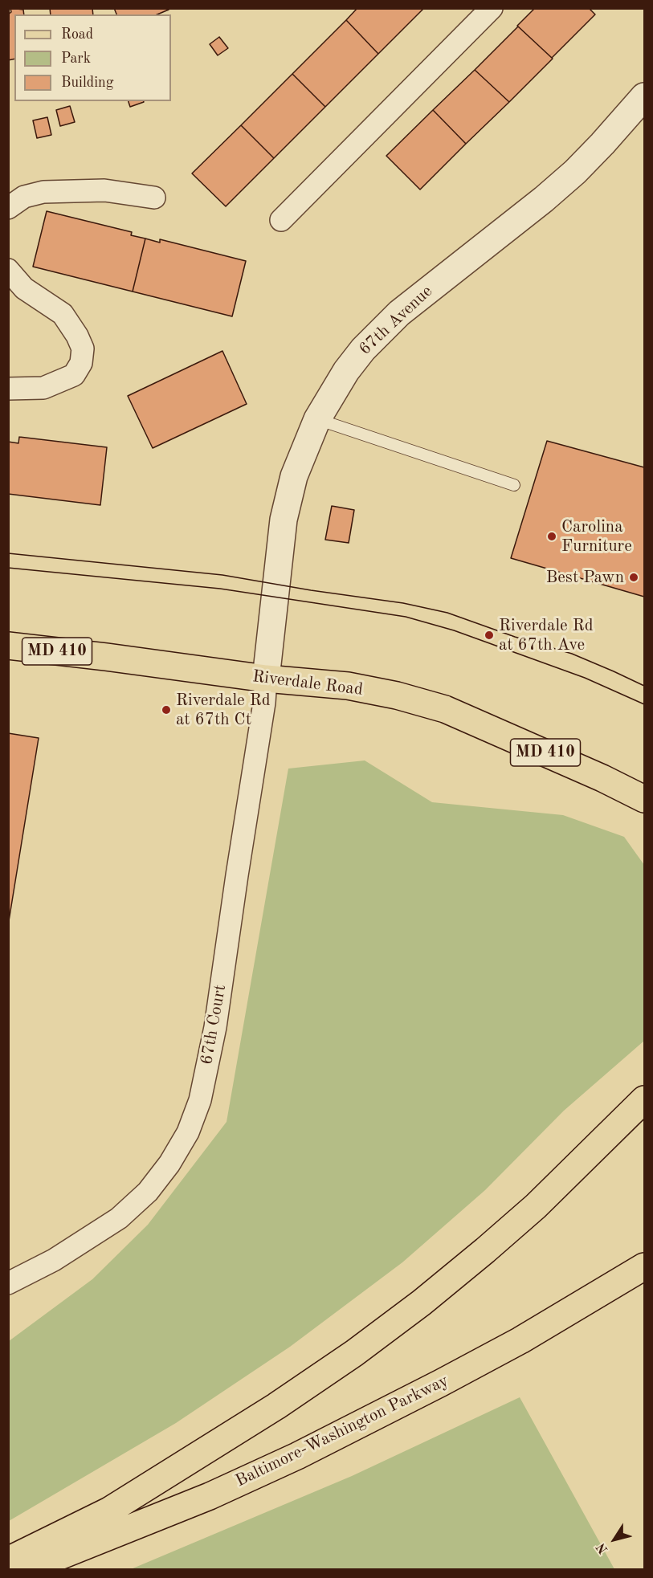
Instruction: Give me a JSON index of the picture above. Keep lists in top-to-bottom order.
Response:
{
  "streets": {
    "main road": ["MD 410", "Riverdale Road", "Baltimore-Washington Parkway"],
    "street": ["67th Avenue", "67th Court"]
  },
  "crossings": [
    ["67th Avenue", "Riverdale Road"],
    ["67th Avenue", "67th Court"],
    ["Riverdale Road", "67th Court"]
  ],
  "places": [
    "Carolina Furniture",
    "Best Pawn",
    "Riverdale Rd at 67th Ave",
    "Riverdale Rd at 67th Ct"
  ],
  "legend": ["Road", "Park", "Building"],
  "north": "bottom left"
}
